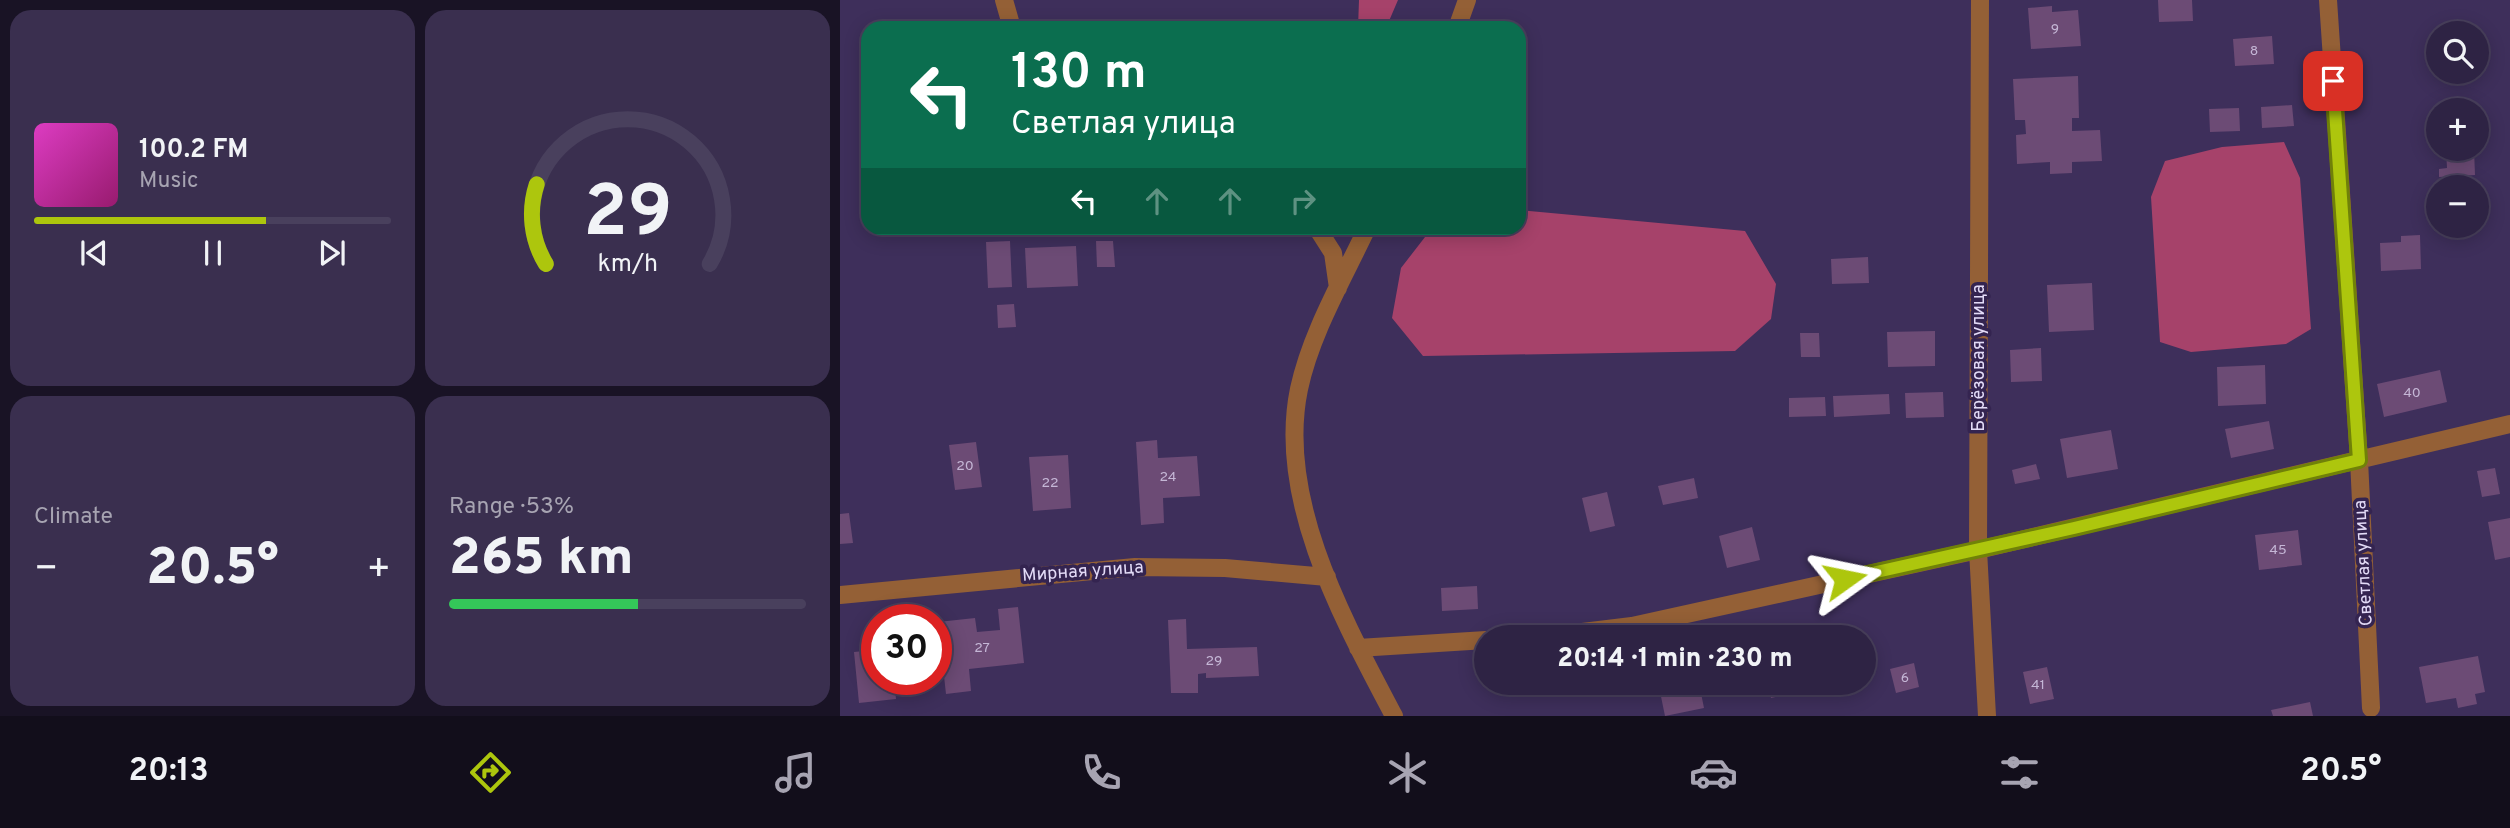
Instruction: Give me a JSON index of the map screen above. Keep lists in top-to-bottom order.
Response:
{
  "streets": {
    "street": ["Берёзовая улица", "Светлая улица", "Мирная улица"]
  },
  "house_numbers": [
    "9",
    "8",
    "40",
    "20",
    "24",
    "22",
    "45",
    "27",
    "29",
    "6",
    "41"
  ],
  "page": {
    "map_buttons": ["+", "−"],
    "turn": ["130 m", "Светлая улица"],
    "song": ["100.2 FM", "Music"],
    "tile": [
      "Climate",
      ["Range · 53%", "265 km"]
    ],
    "heat": ["−", "20.5°", "+"],
    "limit": "30",
    "trip": "20:14 · 1 min · 230 m",
    "tabs": ["20:13", "20.5°"],
    "gauge": ["29", "km/h"]
  }
}
